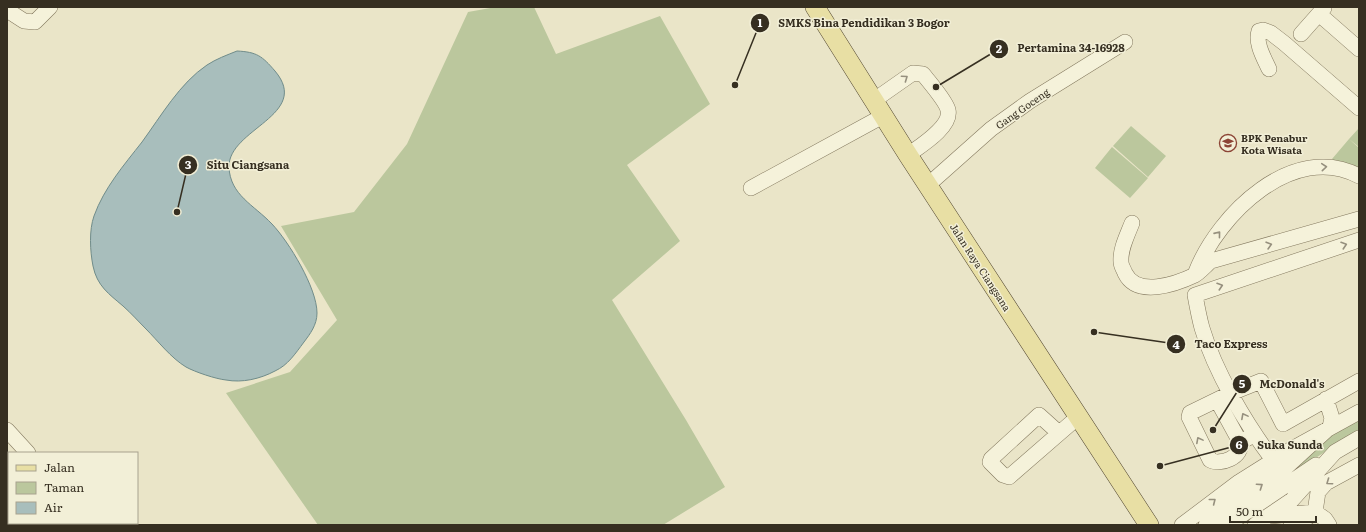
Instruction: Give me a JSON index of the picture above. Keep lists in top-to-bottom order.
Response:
{
  "streets": {
    "main road": ["Jalan Raya Ciangsana"],
    "street": ["Gang Goceng"]
  },
  "crossings": [
    ["Gang Goceng", "Jalan Raya Ciangsana"]
  ],
  "places": {
    "other": [
      "SMKS Bina Pendidikan 3 Bogor",
      "Pertamina 34-16928",
      "Situ Ciangsana",
      "Taco Express",
      "McDonald's",
      "Suka Sunda"
    ],
    "school or university": ["BPK Penabur Kota Wisata"]
  },
  "legend": ["Jalan", "Taman", "Air"],
  "scale_bar": "50 m"
}
